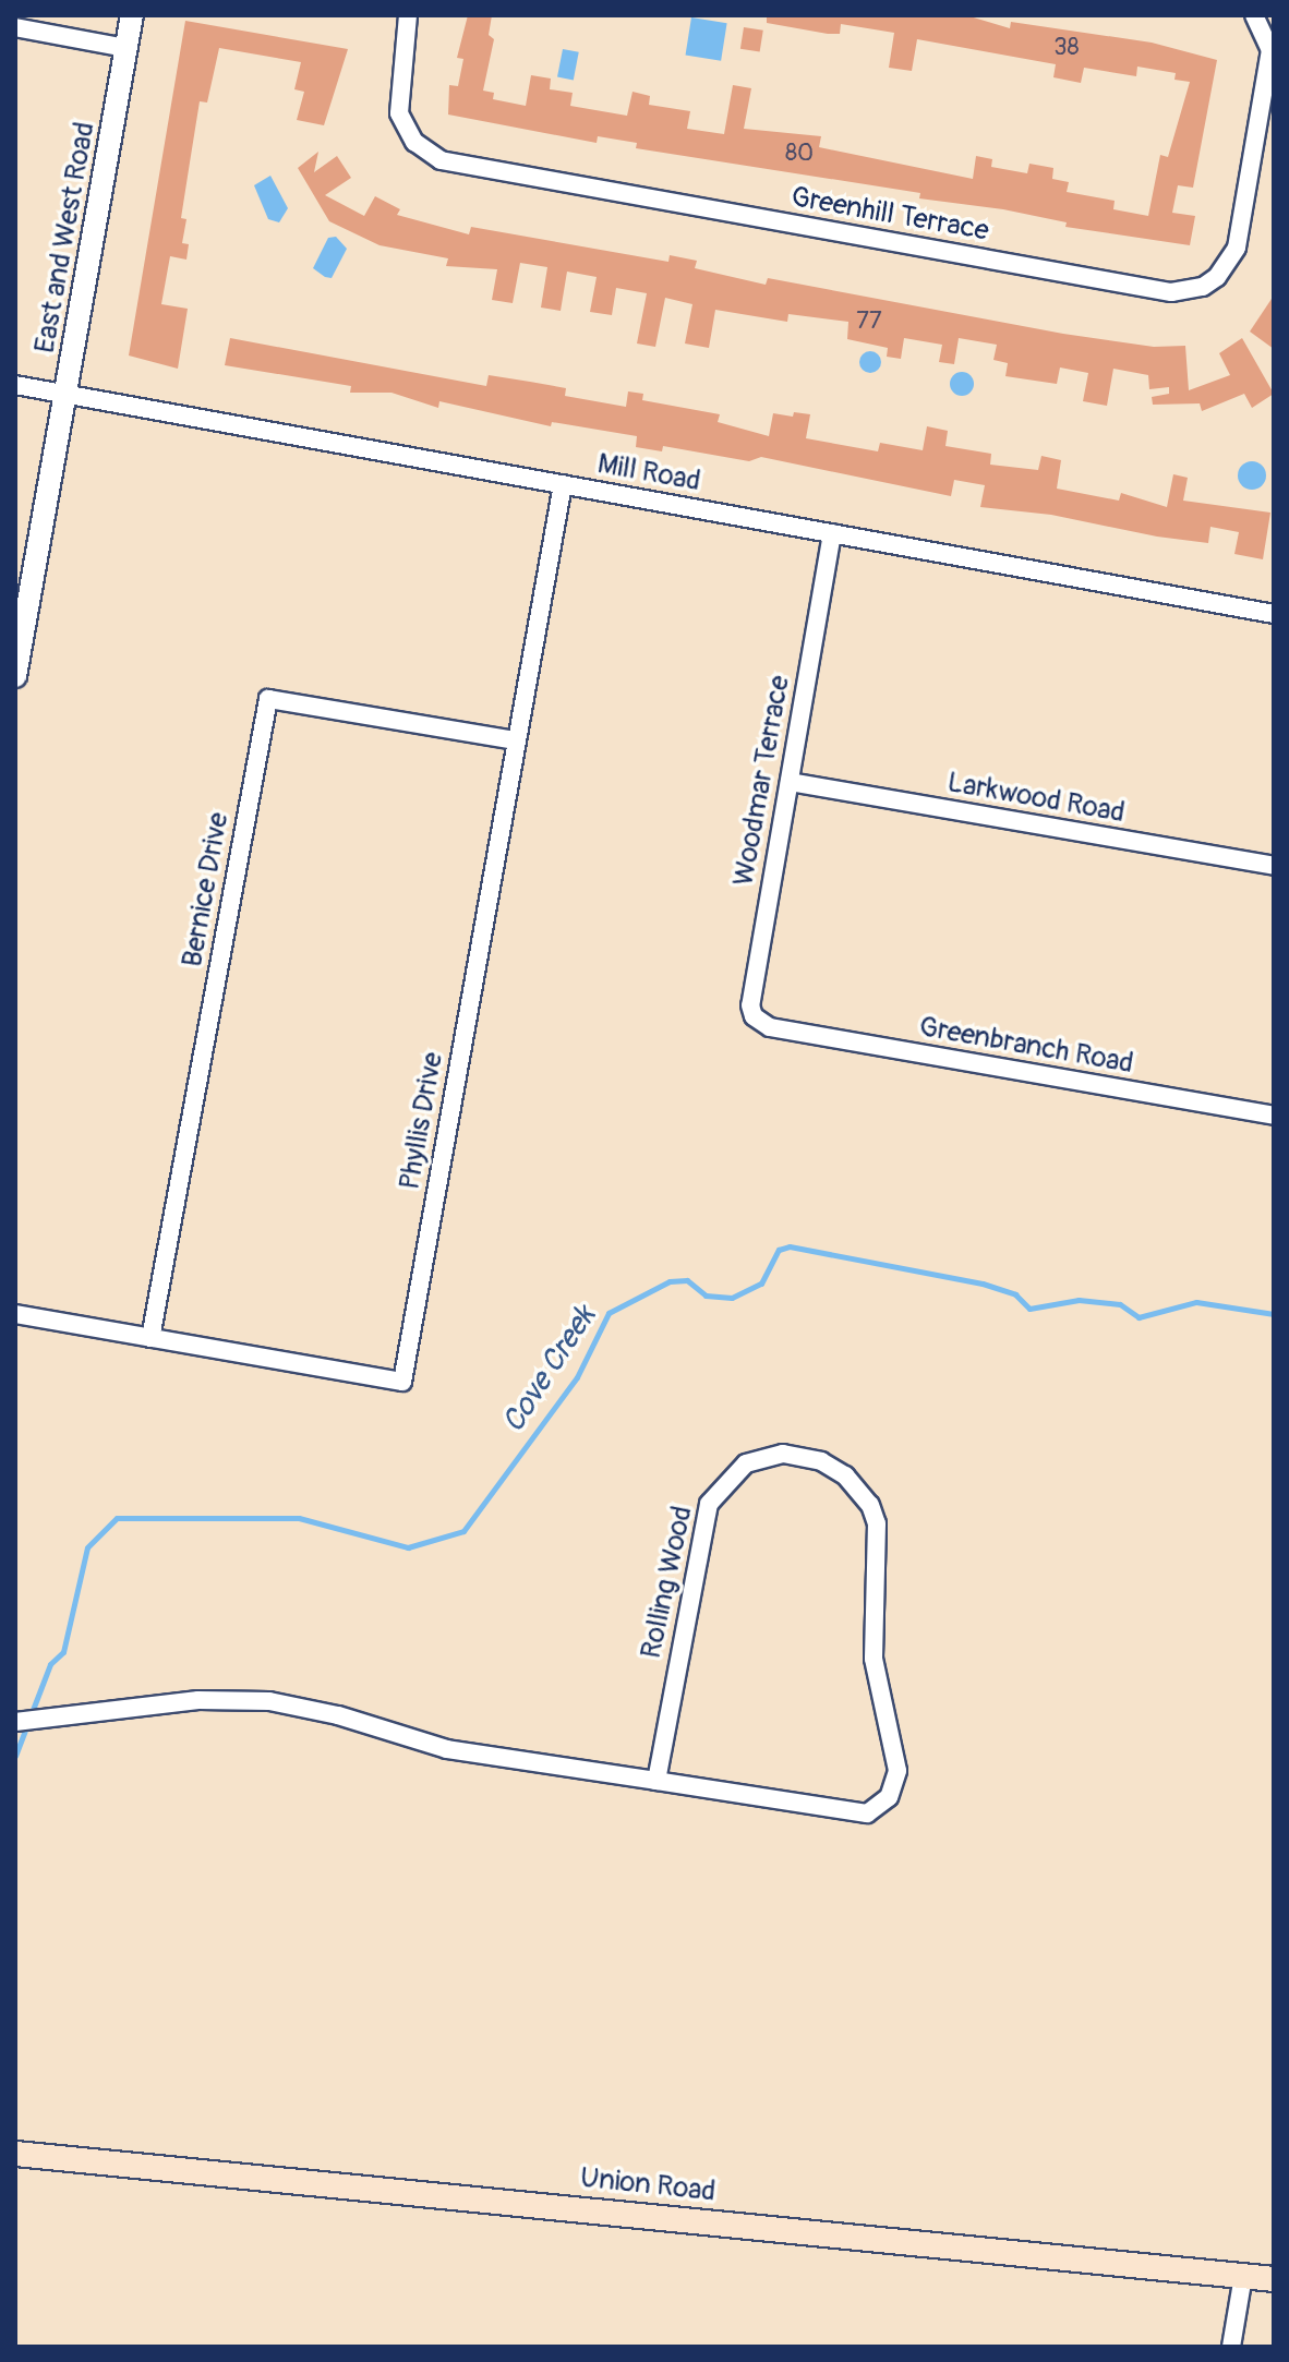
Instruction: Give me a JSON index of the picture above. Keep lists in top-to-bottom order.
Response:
{
  "streets": {
    "main road": ["Union Road"],
    "street": [
      "Greenhill Terrace",
      "East and West Road",
      "Mill Road",
      "Woodmar Terrace",
      "Larkwood Road",
      "Bernice Drive",
      "Greenbranch Road",
      "Phyllis Drive",
      "Rolling Wood"
    ]
  },
  "crossings": [
    ["East and West Road", "Mill Road"],
    ["Mill Road", "Woodmar Terrace"],
    ["Mill Road", "Phyllis Drive"],
    ["Woodmar Terrace", "Larkwood Road"],
    ["Woodmar Terrace", "Greenbranch Road"],
    ["Bernice Drive", "Phyllis Drive"]
  ],
  "water": ["Cove Creek"],
  "house_numbers": ["38", "80", "77"]
}
